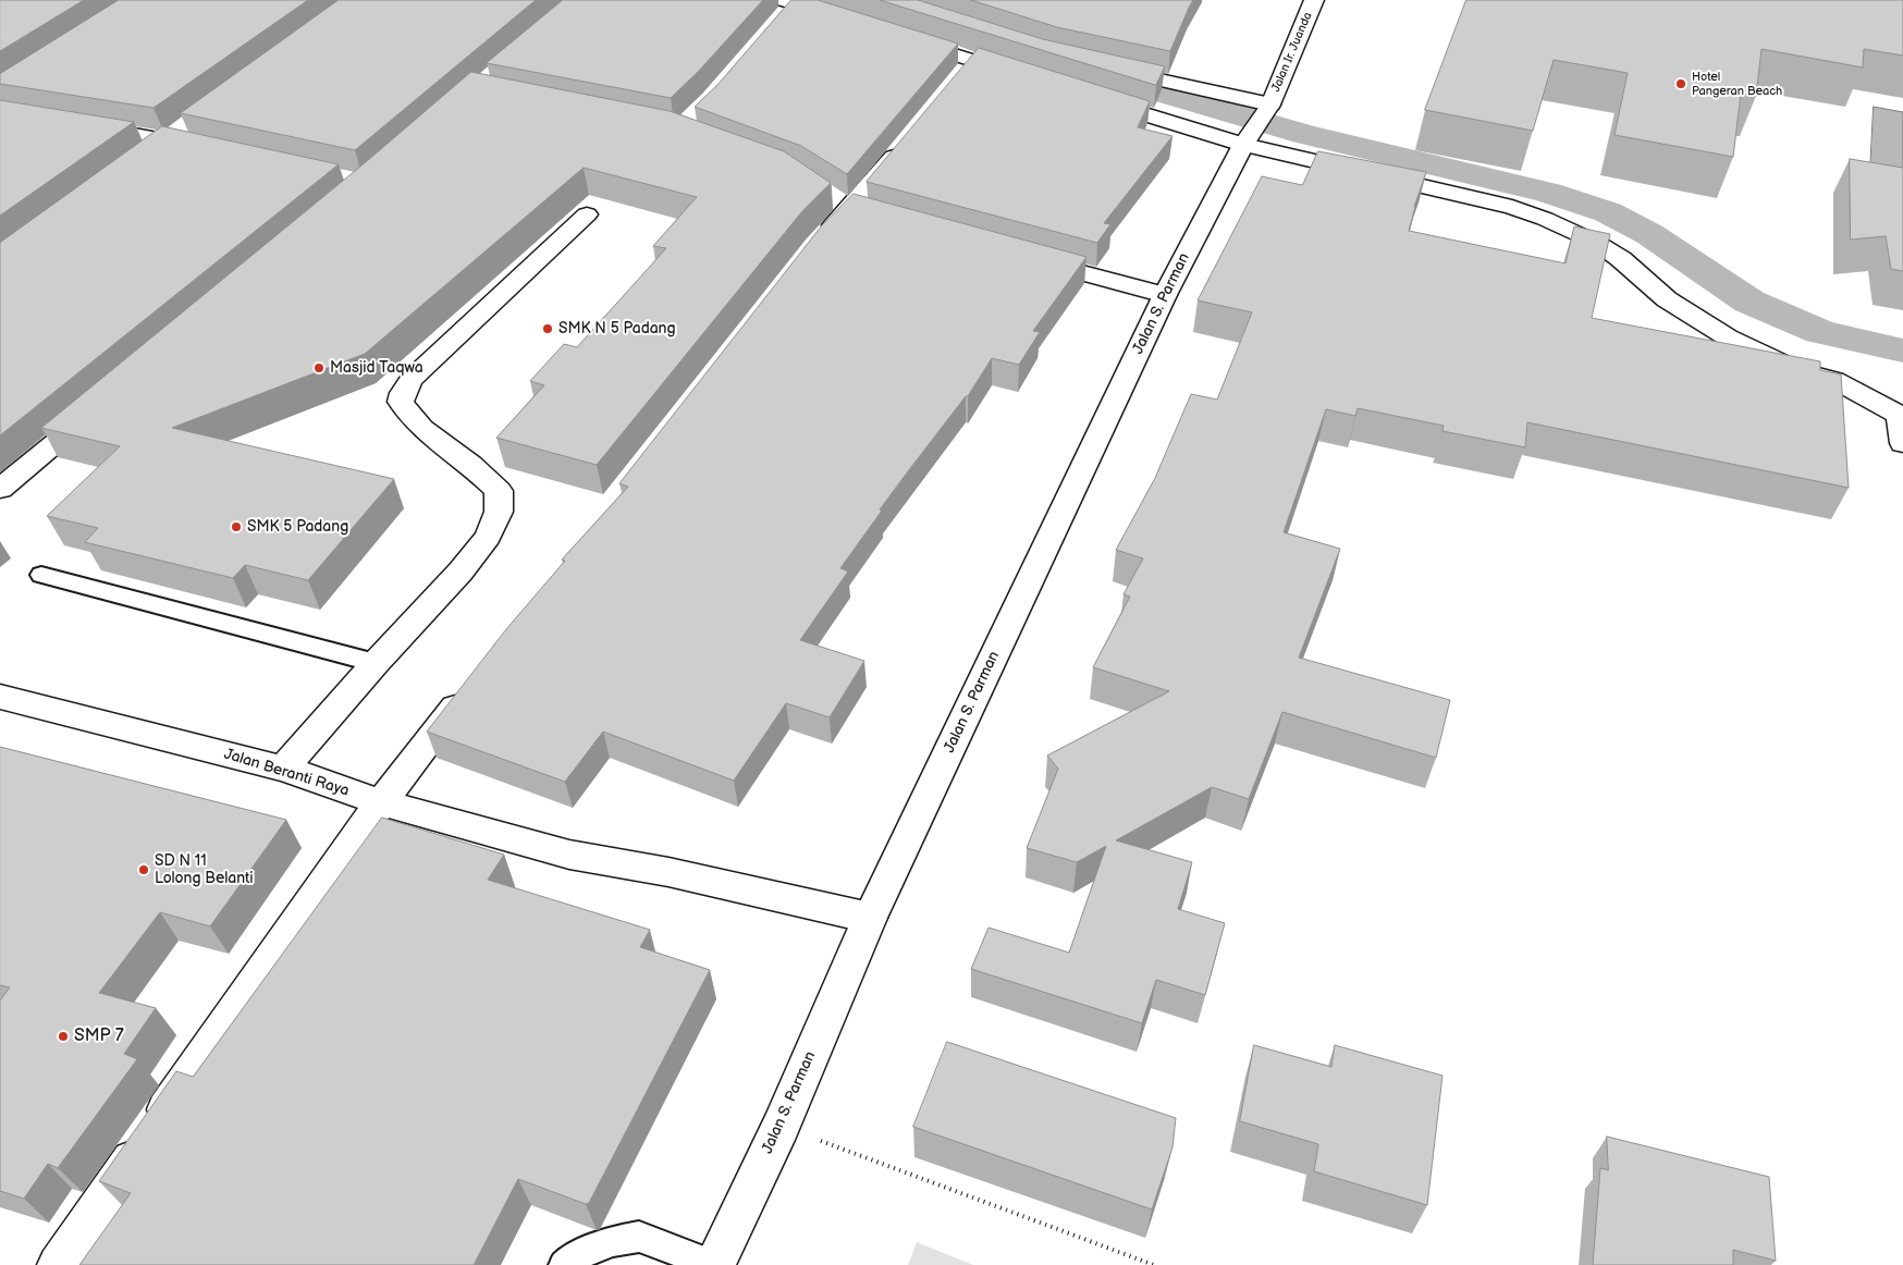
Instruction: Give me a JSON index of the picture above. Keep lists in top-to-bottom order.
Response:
{
  "streets": {
    "street": ["Jalan Ir. Juanda", "Jalan S. Parman", "Jalan Beranti Raya"]
  },
  "crossings": [
    ["Jalan Ir. Juanda", "Jalan S. Parman"],
    ["Jalan S. Parman", "Jalan Beranti Raya"]
  ],
  "places": [
    "Hotel Pangeran Beach",
    "SMK N 5 Padang",
    "Masjid Taqwa",
    "SMK 5 Padang",
    "SD N 11 Lolong Belanti",
    "SMP 7"
  ]
}
